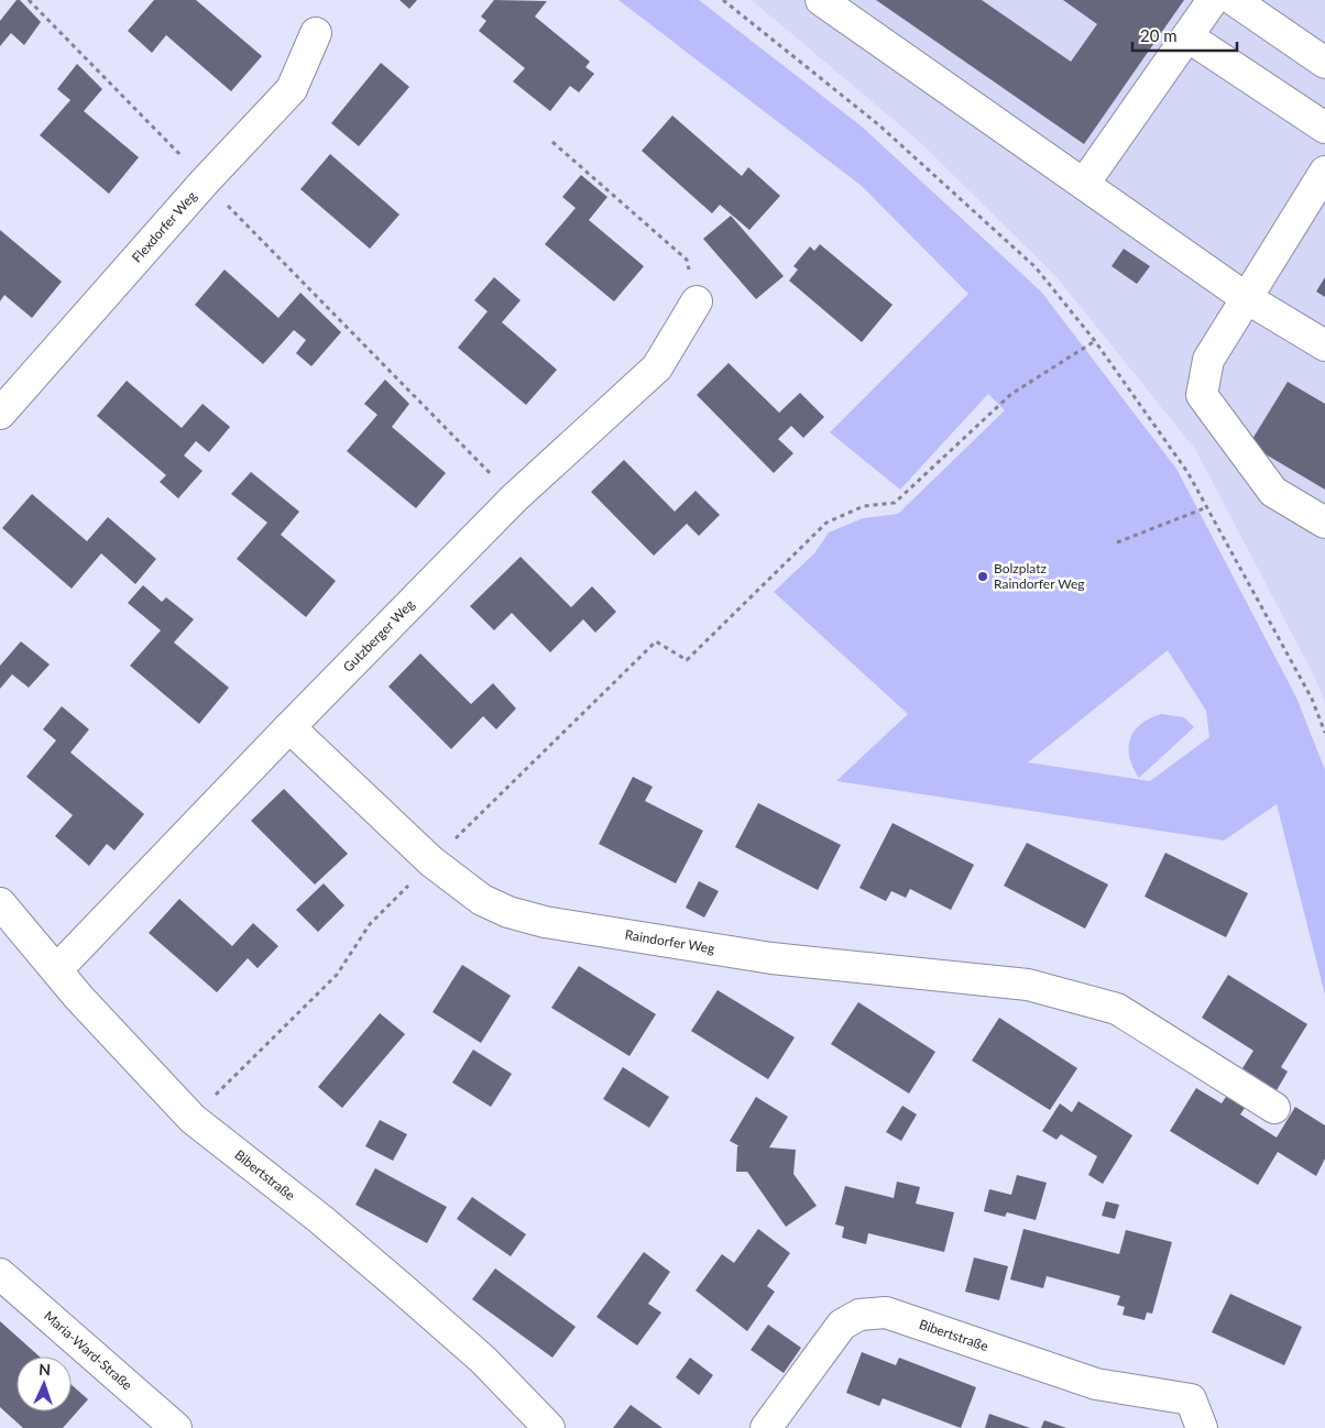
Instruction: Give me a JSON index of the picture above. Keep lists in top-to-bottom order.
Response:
{
  "streets": {
    "street": [
      "Flexdorfer Weg",
      "Gutzberger Weg",
      "Raindorfer Weg",
      "Bibertstraße",
      "Maria-Ward-Straße"
    ]
  },
  "crossings": [
    ["Gutzberger Weg", "Raindorfer Weg"],
    ["Gutzberger Weg", "Bibertstraße"]
  ],
  "places": ["Bolzplatz Raindorfer Weg"],
  "scale_bar": "20 m",
  "north": "top"
}
